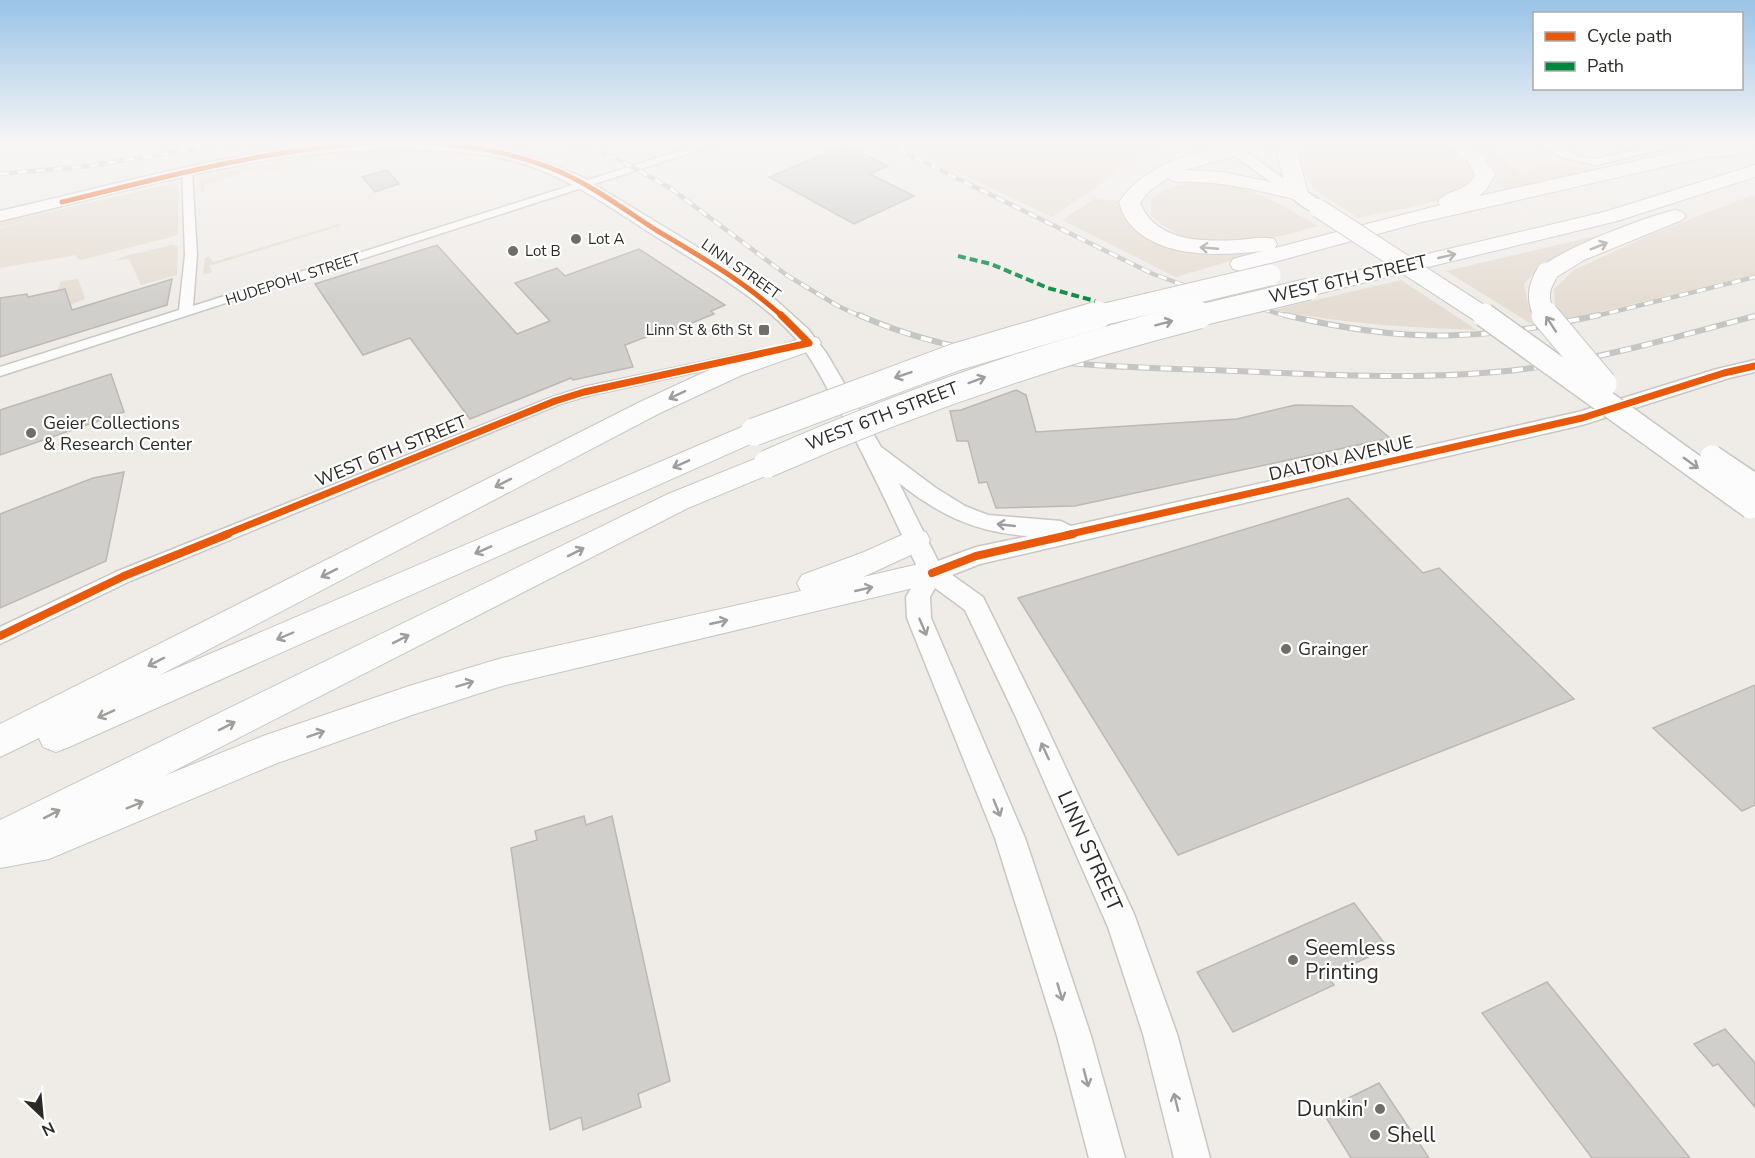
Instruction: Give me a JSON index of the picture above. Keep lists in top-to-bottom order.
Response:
{
  "streets": {
    "highway": ["WEST 6TH STREET"],
    "main road": ["LINN STREET", "DALTON AVENUE"],
    "street": ["HUDEPOHL STREET"]
  },
  "crossings": [
    ["LINN STREET", "WEST 6TH STREET"],
    ["LINN STREET", "DALTON AVENUE"]
  ],
  "places": {
    "other": [
      "Lot A",
      "Lot B",
      "Geier Collections & Research Center",
      "Grainger",
      "Seemless Printing",
      "Dunkin'",
      "Shell"
    ],
    "transit": ["Linn St & 6th St"]
  },
  "legend": ["Cycle path", "Path"],
  "north": "bottom right"
}
